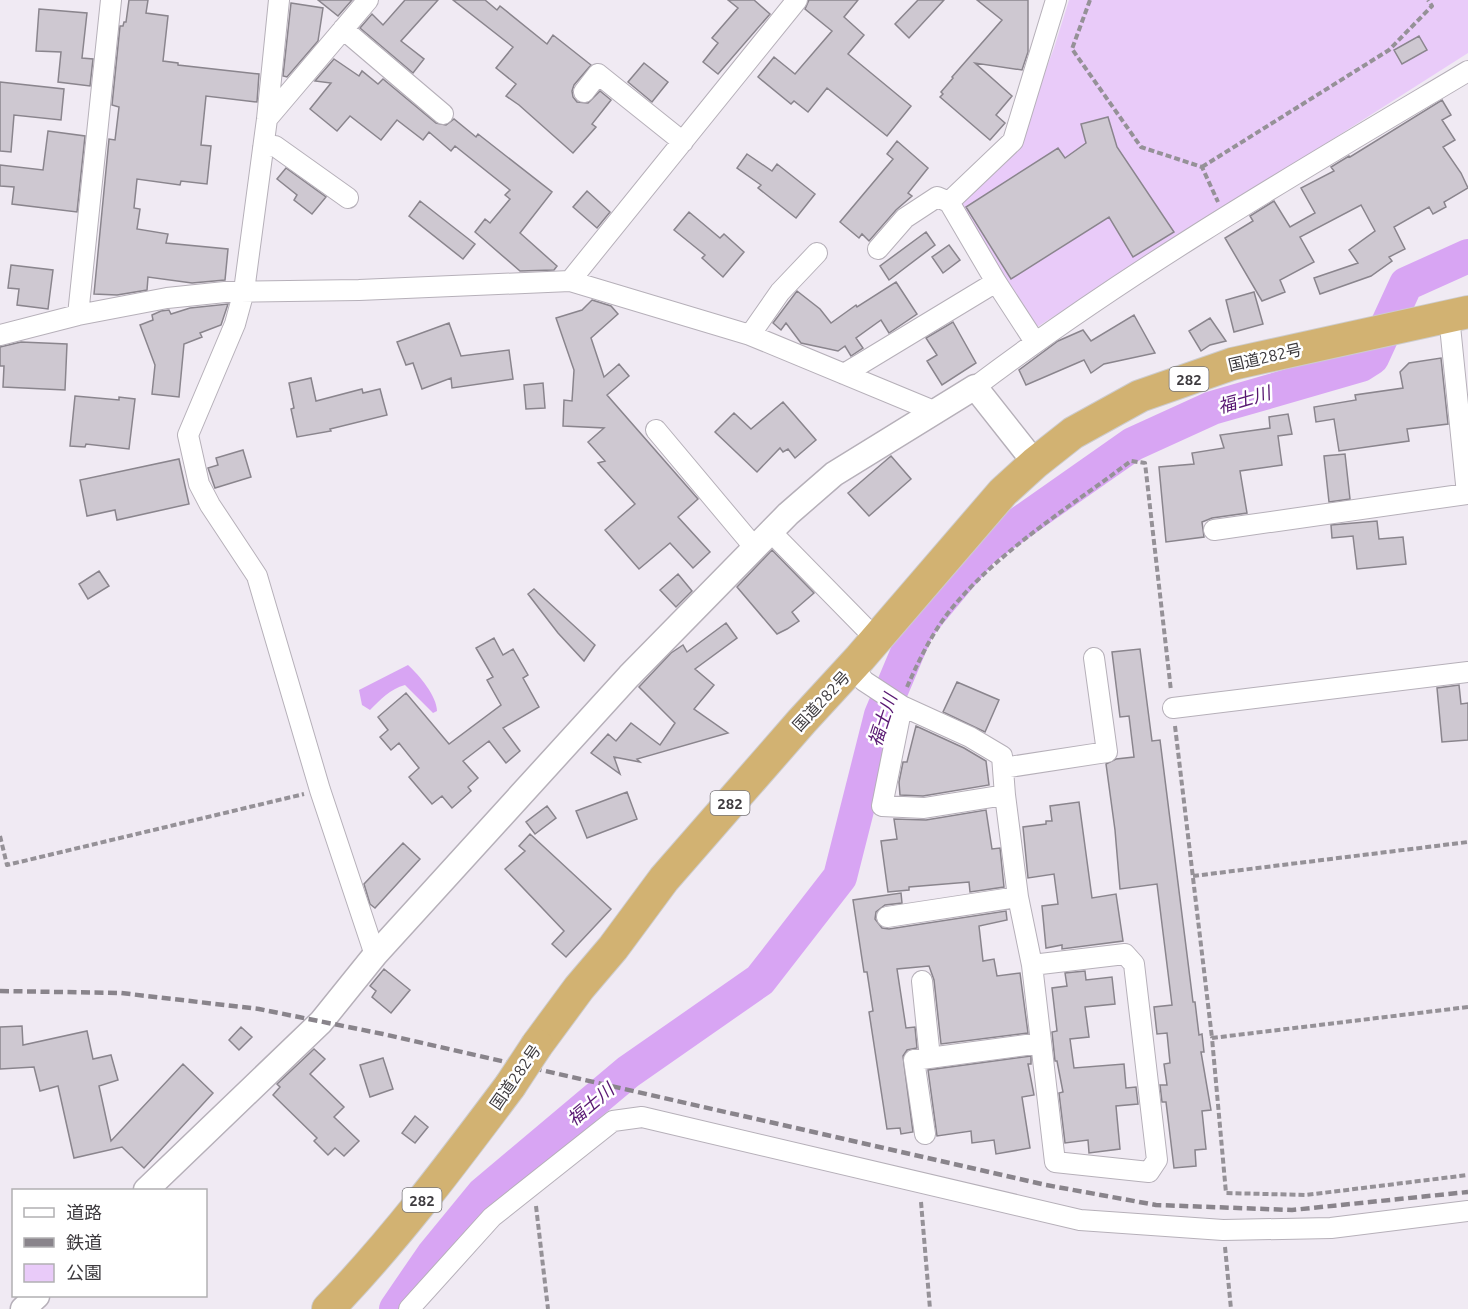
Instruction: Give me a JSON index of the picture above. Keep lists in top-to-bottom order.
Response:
{
  "streets": {
    "highway": ["国道282号", "282"]
  },
  "water": ["福士川"],
  "legend": ["道路", "鉄道", "公園"]
}
